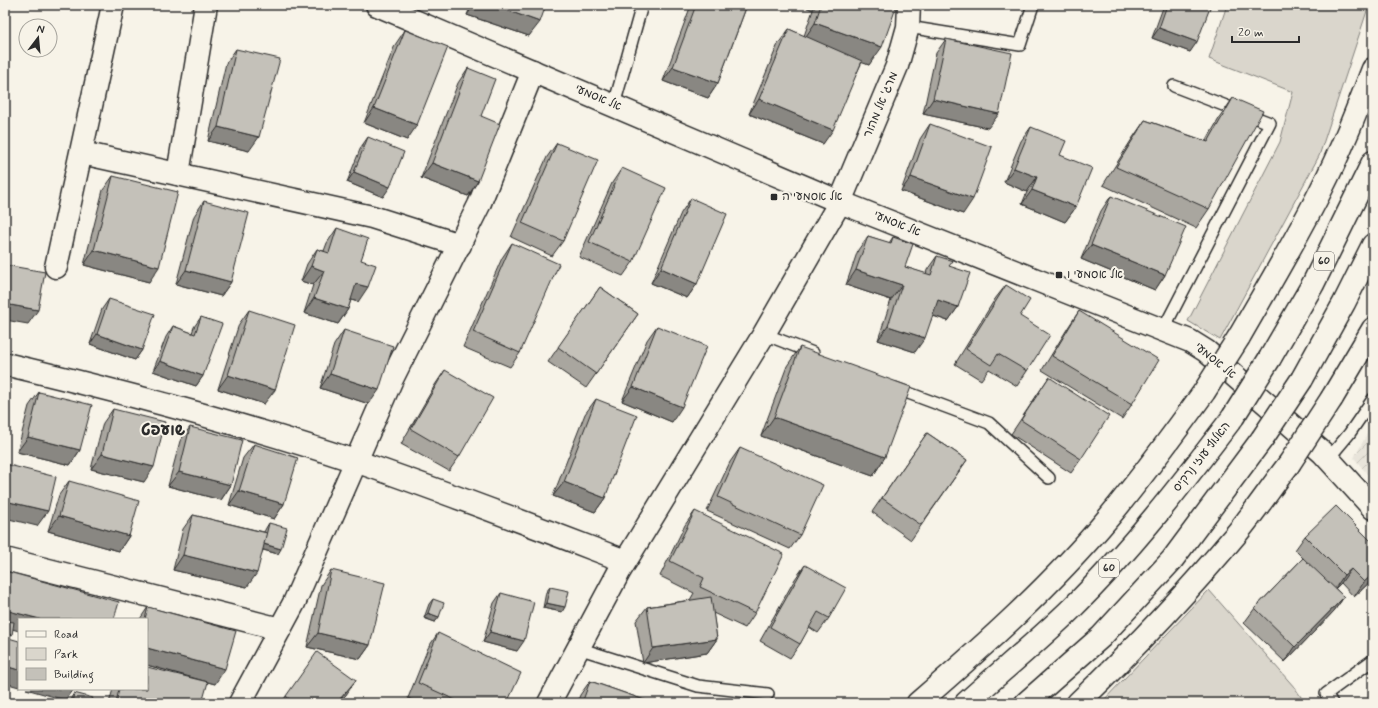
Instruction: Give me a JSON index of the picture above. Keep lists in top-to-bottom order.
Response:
{
  "streets": {
    "main road": [
      "אל אסמעי",
      "מרג' אל מהור",
      "60",
      "האלוף עוזי נרקיס"
    ]
  },
  "crossings": [
    ["אל אסמעי", "מרג' אל מהור"]
  ],
  "districts": ["שועפט"],
  "places": {
    "transit": ["אל אסמעי ה", "אל אסמעי ו"]
  },
  "legend": ["Road", "Park", "Building"],
  "scale_bar": "20 m",
  "north": "top"
}
